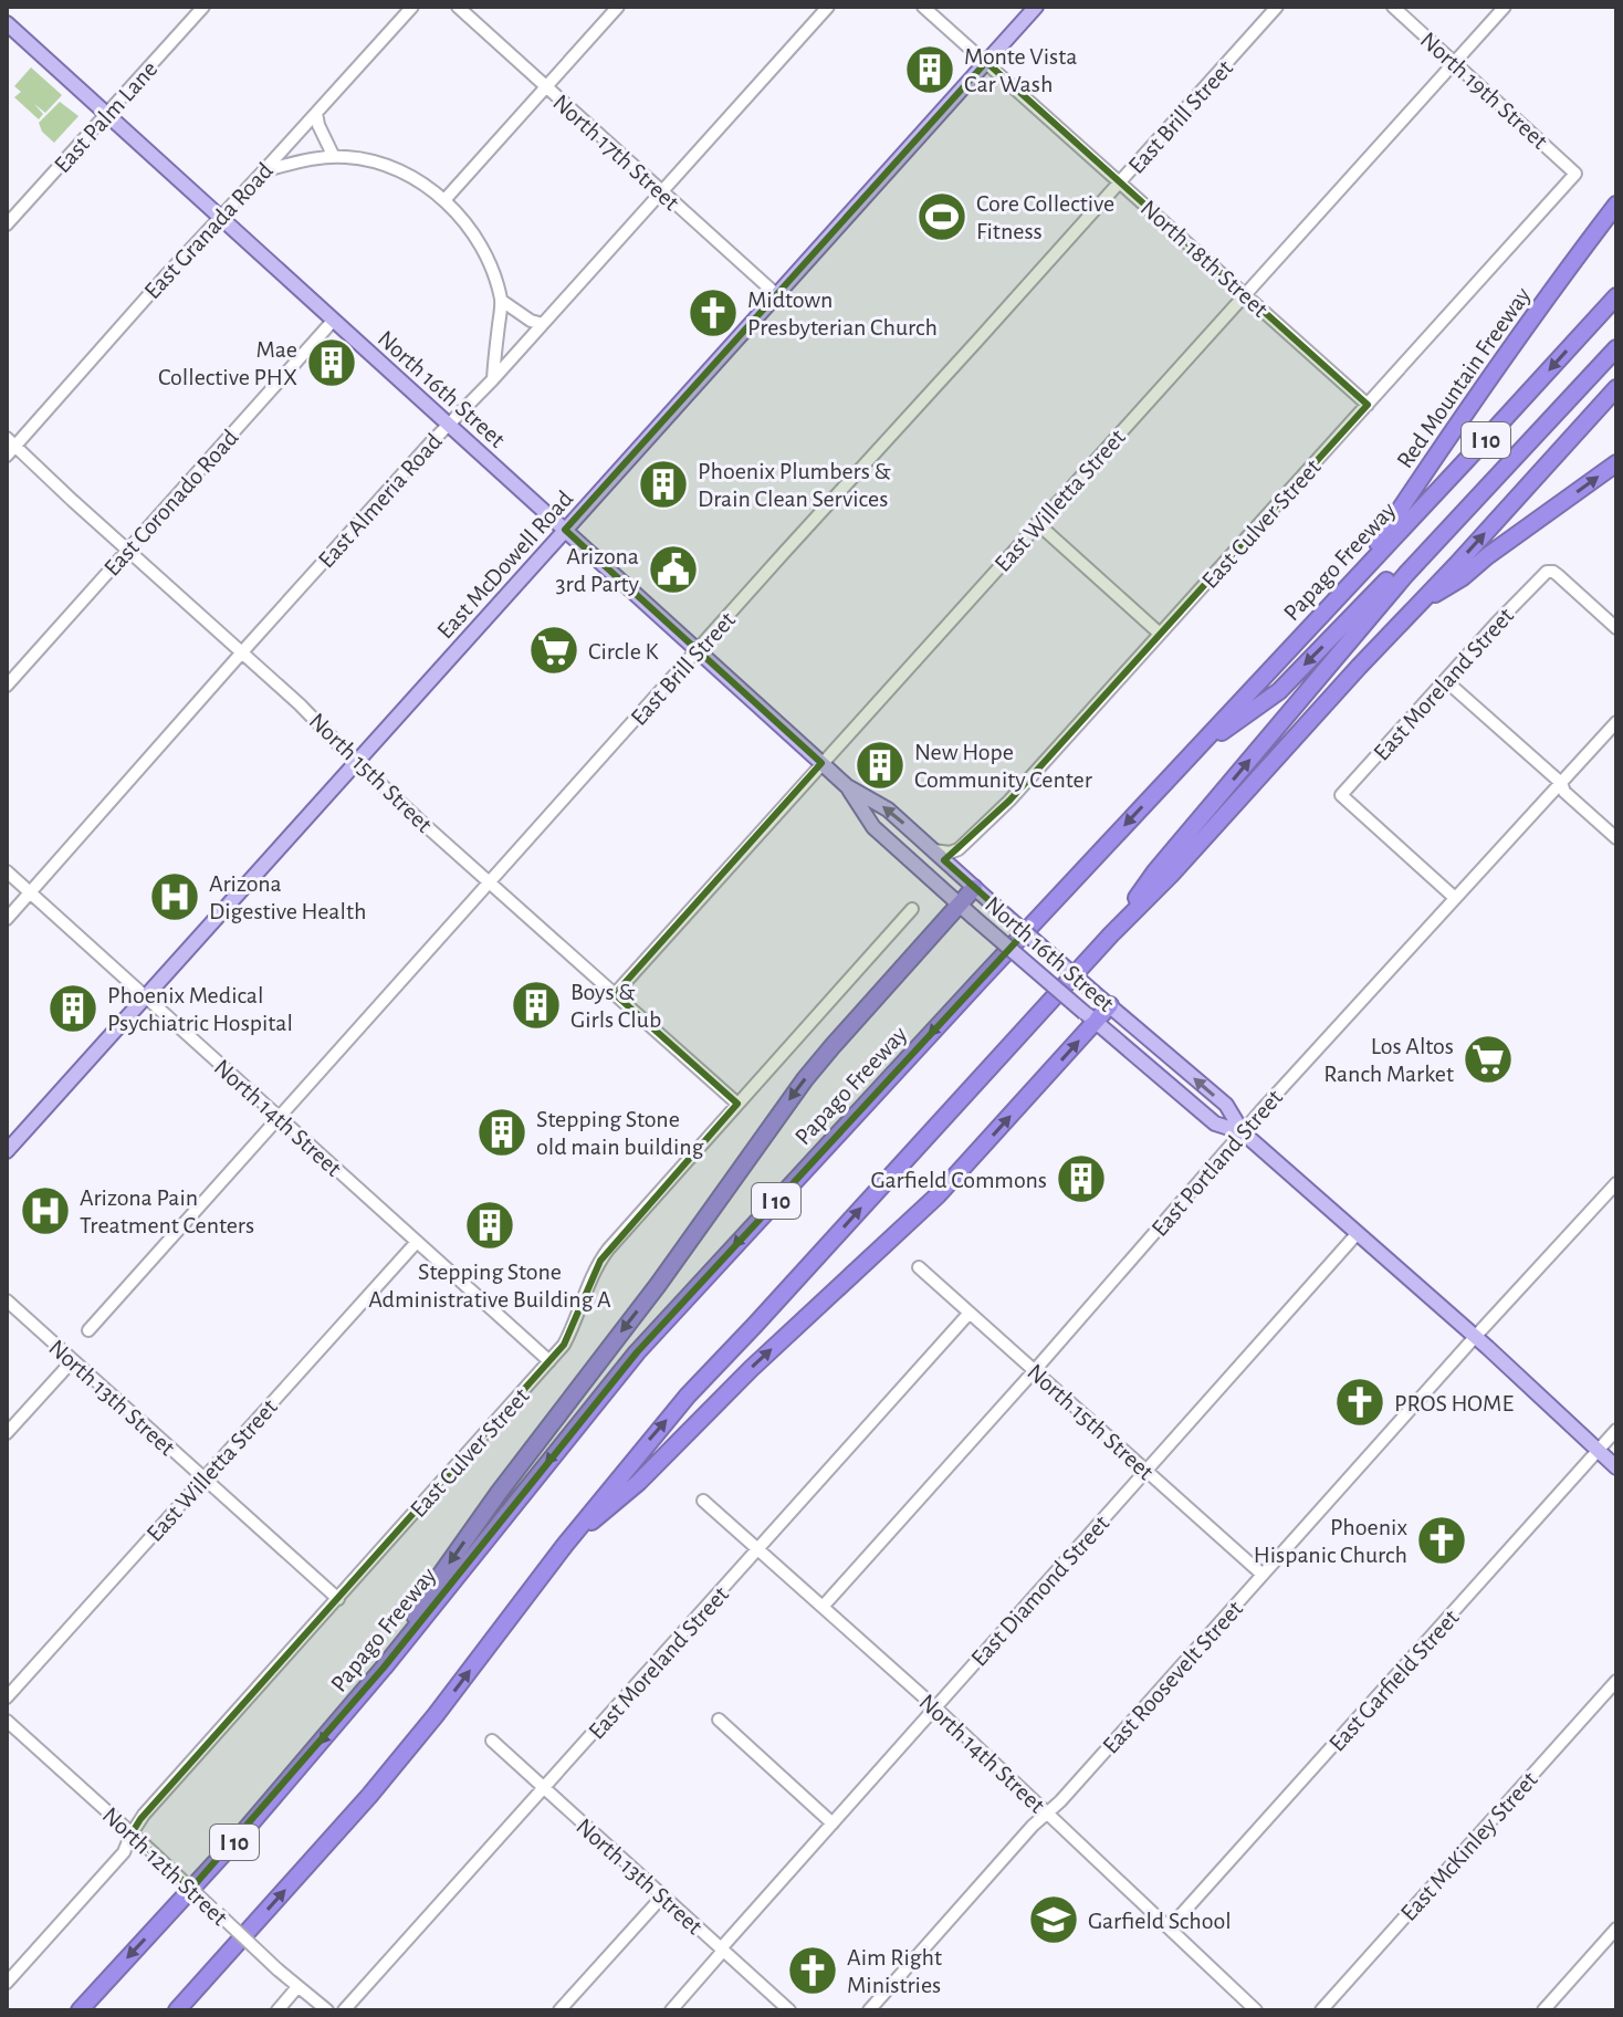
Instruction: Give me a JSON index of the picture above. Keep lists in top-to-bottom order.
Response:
{
  "streets": {
    "highway": ["Red Mountain Freeway", "I 10", "Papago Freeway"],
    "main road": ["North 16th Street", "East McDowell Road"],
    "street": [
      "North 19th Street",
      "East Palm Lane",
      "East Brill Street",
      "North 17th Street",
      "East Granada Road",
      "North 18th Street",
      "East Almeria Road",
      "East Willetta Street",
      "East Coronado Road",
      "East Culver Street",
      "East Moreland Street",
      "North 15th Street",
      "North 14th Street",
      "East Portland Street",
      "North 13th Street",
      "East Diamond Street",
      "East Roosevelt Street",
      "East Garfield Street",
      "East McKinley Street",
      "North 12th Street"
    ]
  },
  "crossings": [
    ["North 19th Street", "East Willetta Street"],
    ["North 19th Street", "East Culver Street"],
    ["East Palm Lane", "North 16th Street"],
    ["East Brill Street", "North 18th Street"],
    ["East Brill Street", "North 16th Street"],
    ["East Brill Street", "North 15th Street"],
    ["East Brill Street", "North 14th Street"],
    ["North 17th Street", "East Almeria Road"],
    ["North 17th Street", "East McDowell Road"],
    ["East Granada Road", "North 16th Street"],
    ["East Granada Road", "North 15th Street"],
    ["North 18th Street", "East Willetta Street"],
    ["North 18th Street", "East Culver Street"],
    ["North 18th Street", "East McDowell Road"],
    ["Red Mountain Freeway", "Papago Freeway"],
    ["North 16th Street", "East Almeria Road"],
    ["North 16th Street", "East Willetta Street"],
    ["North 16th Street", "East Coronado Road"],
    ["North 16th Street", "East Culver Street"],
    ["North 16th Street", "East McDowell Road"],
    ["North 16th Street", "East Portland Street"],
    ["North 16th Street", "East Diamond Street"],
    ["North 16th Street", "East Roosevelt Street"],
    ["North 16th Street", "East Garfield Street"],
    ["East Almeria Road", "North 15th Street"],
    ["East Almeria Road", "North 14th Street"],
    ["East Willetta Street", "North 15th Street"],
    ["East Willetta Street", "North 14th Street"],
    ["East Willetta Street", "North 13th Street"],
    ["East Coronado Road", "North 15th Street"],
    ["East Culver Street", "North 15th Street"],
    ["East Culver Street", "North 14th Street"],
    ["East Culver Street", "North 13th Street"],
    ["East Culver Street", "North 12th Street"],
    ["East McDowell Road", "North 15th Street"],
    ["East McDowell Road", "North 14th Street"],
    ["East Moreland Street", "North 15th Street"],
    ["East Moreland Street", "North 14th Street"],
    ["East Moreland Street", "East Portland Street"],
    ["East Moreland Street", "North 13th Street"],
    ["North 15th Street", "East Portland Street"],
    ["North 15th Street", "East Diamond Street"],
    ["North 15th Street", "East Roosevelt Street"],
    ["North 14th Street", "East Portland Street"],
    ["North 14th Street", "East Diamond Street"],
    ["North 14th Street", "East Roosevelt Street"],
    ["North 14th Street", "East Garfield Street"],
    ["North 13th Street", "East Diamond Street"]
  ],
  "places": {
    "building": [
      "Monte Vista Car Wash",
      "Mae Collective PHX",
      "Phoenix Plumbers & Drain Clean Services",
      "New Hope Community Center",
      "Boys & Girls Club",
      "Phoenix Medical Psychiatric Hospital",
      "Stepping Stone old main building",
      "Garfield Commons",
      "Stepping Stone Administrative Building A"
    ],
    "sports": ["Core Collective Fitness"],
    "church": [
      "Midtown Presbyterian Church",
      "PROS HOME",
      "Phoenix Hispanic Church",
      "Aim Right Ministries"
    ],
    "public building": ["Arizona 3rd Party"],
    "supermarket": ["Circle K", "Los Altos Ranch Market"],
    "hospital": ["Arizona Digestive Health", "Arizona Pain Treatment Centers"],
    "school or university": ["Garfield School"]
  }
}
